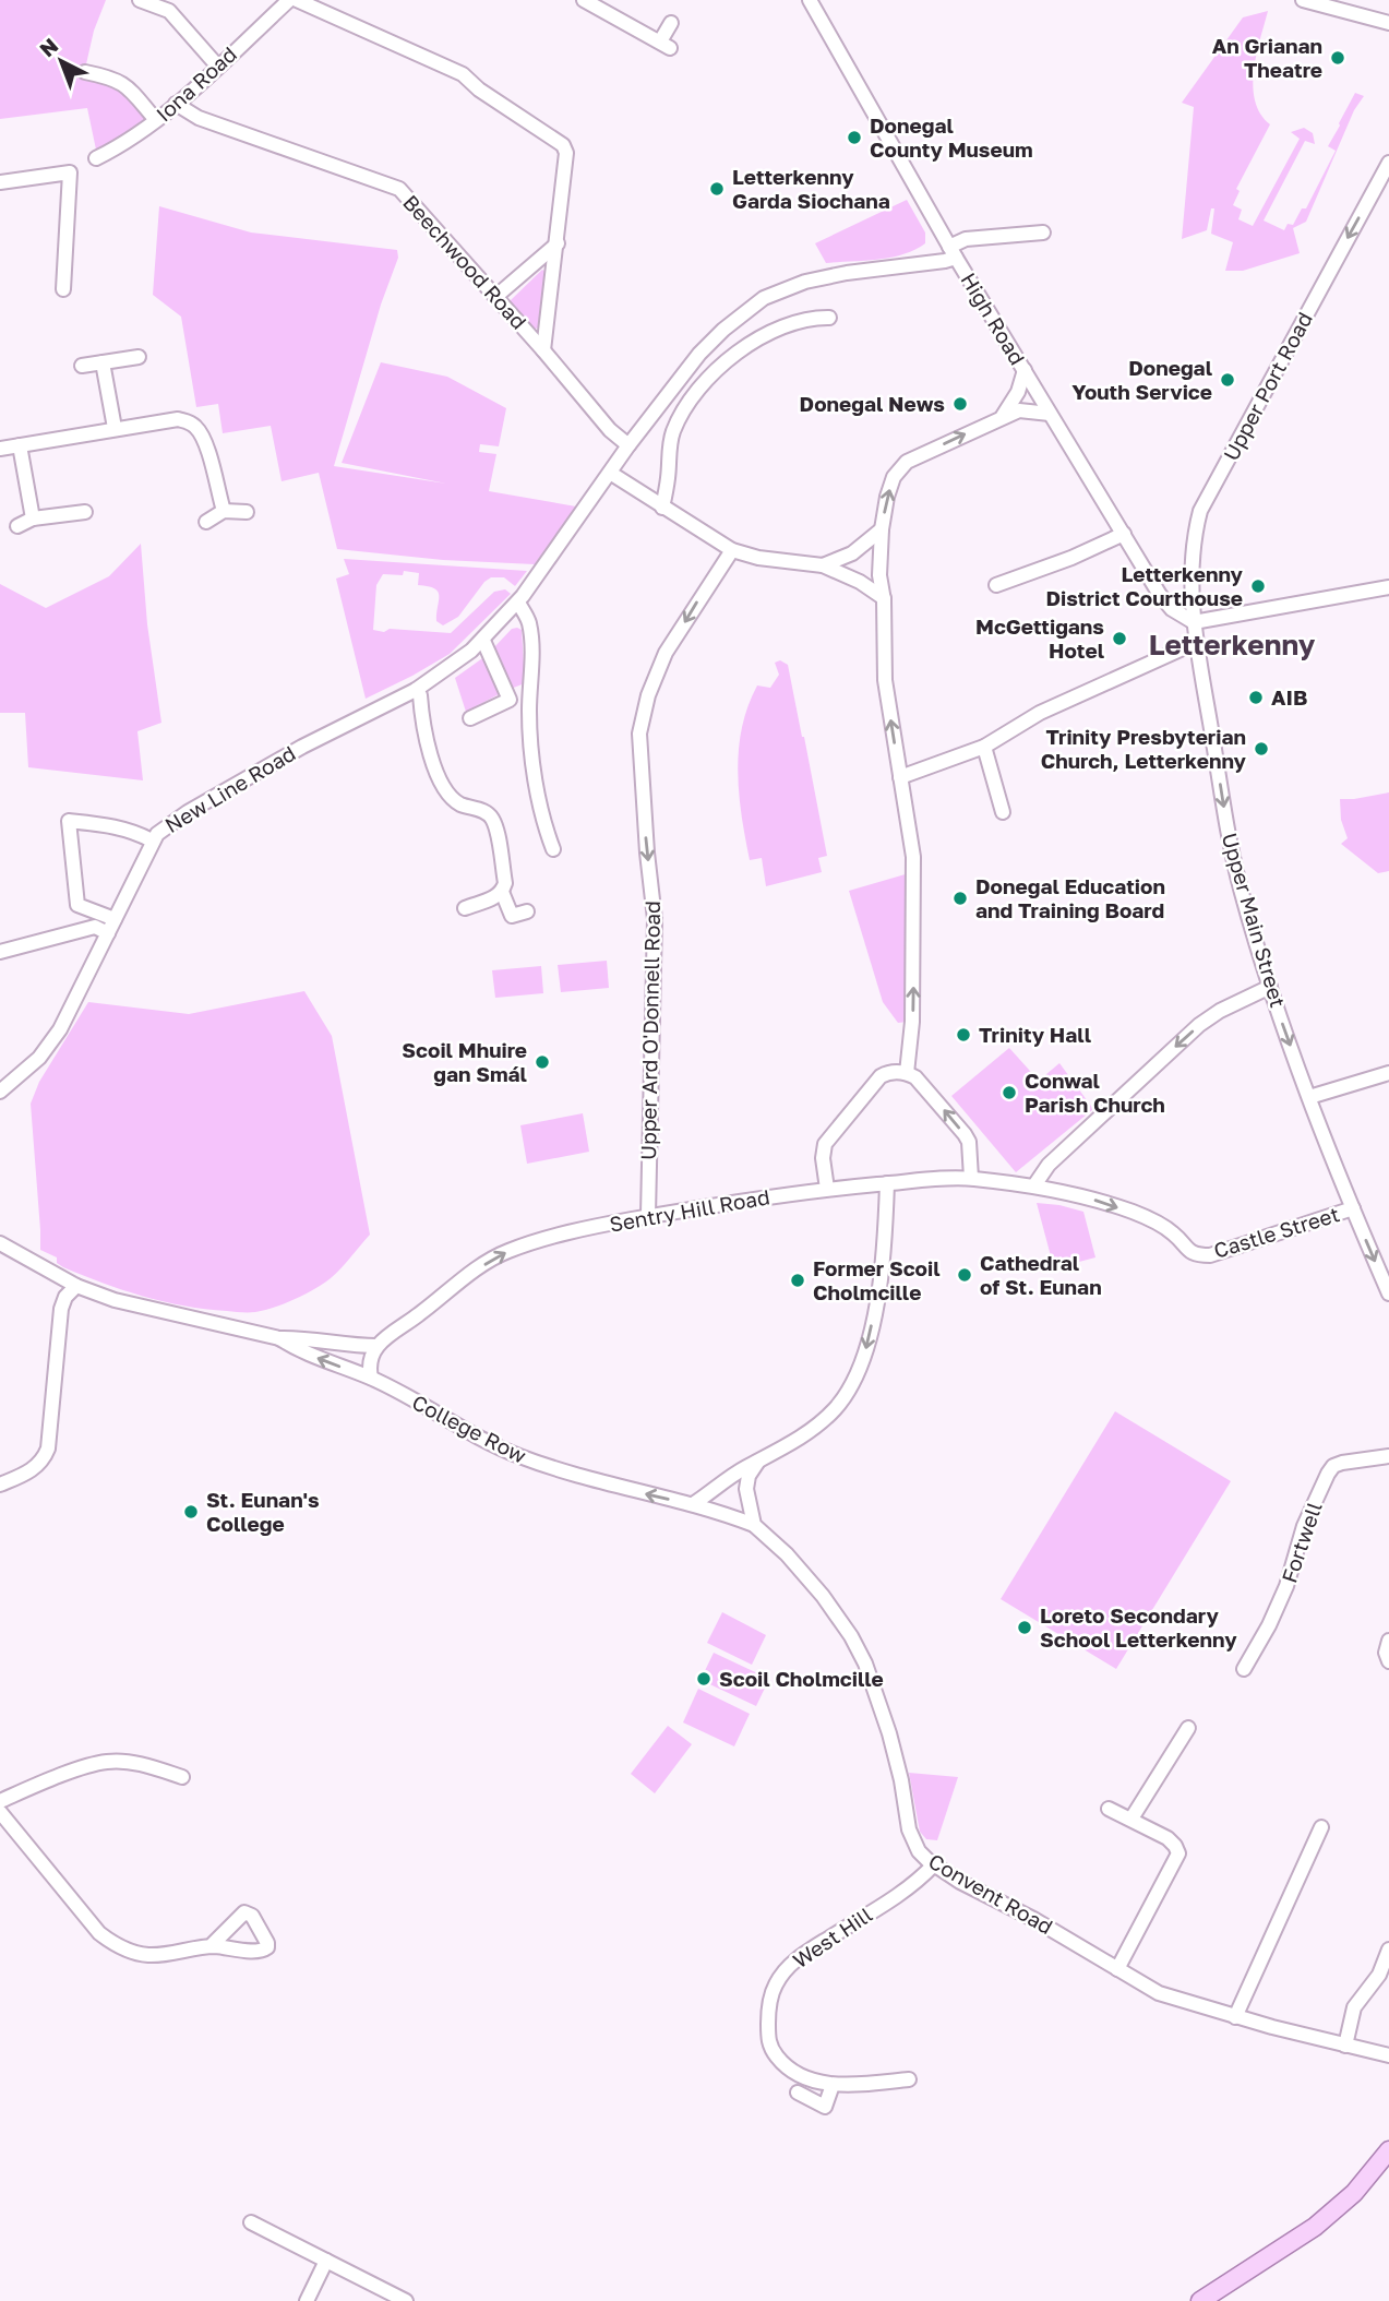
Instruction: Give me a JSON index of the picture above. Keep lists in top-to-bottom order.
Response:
{
  "streets": {
    "street": [
      "Iona Road",
      "Beechwood Road",
      "High Road",
      "Upper Port Road",
      "New Line Road",
      "Upper Main Street",
      "Upper Ard O'Donnell Road",
      "Sentry Hill Road",
      "Castle Street",
      "College Row",
      "Fortwell",
      "Convent Road",
      "West Hill"
    ]
  },
  "crossings": [
    ["Iona Road", "Beechwood Road"],
    ["Beechwood Road", "New Line Road"],
    ["High Road", "Upper Port Road"],
    ["High Road", "New Line Road"],
    ["High Road", "Upper Main Street"],
    ["Upper Port Road", "Upper Main Street"],
    ["Upper Main Street", "Castle Street"],
    ["Upper Ard O'Donnell Road", "Sentry Hill Road"],
    ["Sentry Hill Road", "Castle Street"],
    ["Sentry Hill Road", "College Row"],
    ["College Row", "Convent Road"],
    ["Convent Road", "West Hill"]
  ],
  "one_way": [
    "Upper Port Road",
    "Upper Main Street",
    "Upper Ard O'Donnell Road",
    "Sentry Hill Road",
    "Castle Street",
    "College Row"
  ],
  "districts": ["Letterkenny"],
  "places": [
    "An Grianan Theatre",
    "Donegal County Museum",
    "Letterkenny Garda Siochana",
    "Donegal Youth Service",
    "Donegal News",
    "Letterkenny District Courthouse",
    "McGettigans Hotel",
    "AIB",
    "Trinity Presbyterian Church, Letterkenny",
    "Donegal Education and Training Board",
    "Trinity Hall",
    "Scoil Mhuire gan Smál",
    "Conwal Parish Church",
    "Cathedral of St. Eunan",
    "Former Scoil Cholmcille",
    "St. Eunan's College",
    "Loreto Secondary School Letterkenny",
    "Scoil Cholmcille"
  ],
  "north": "top left"
}
